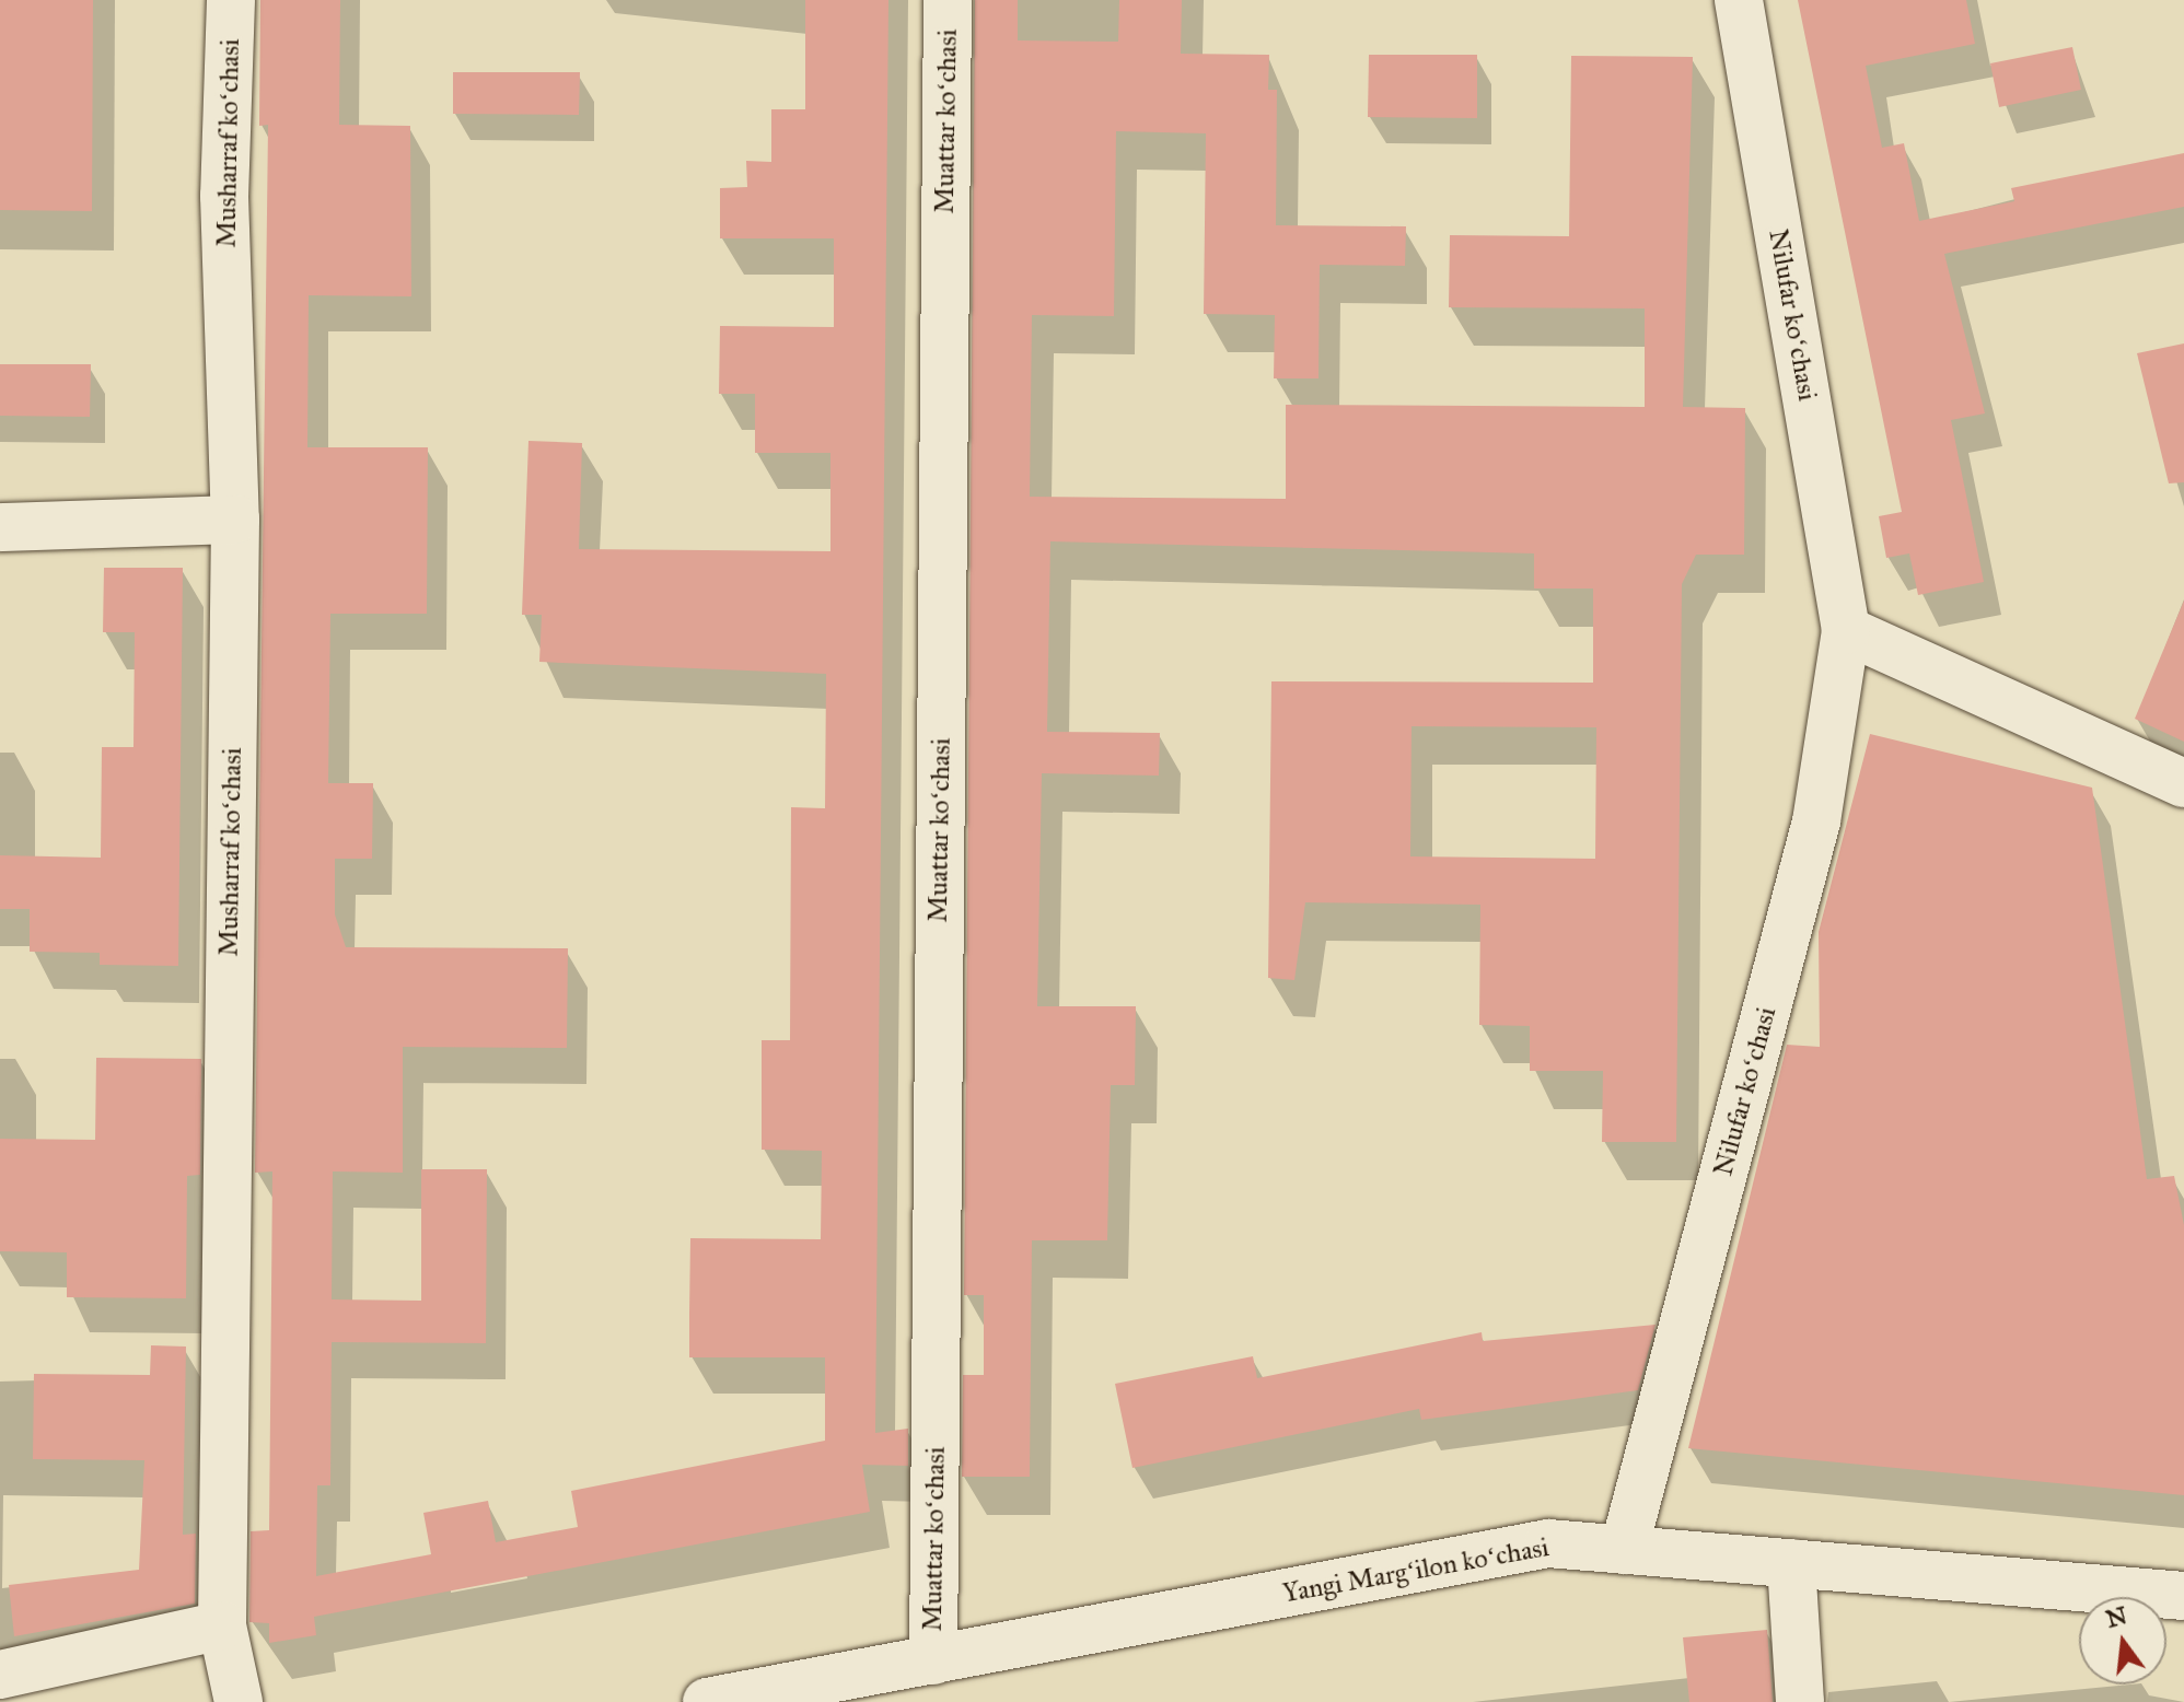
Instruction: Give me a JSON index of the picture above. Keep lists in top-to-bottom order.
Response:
{
  "streets": {
    "street": [
      "Muattar koʻchasi",
      "Musharraf koʻchasi",
      "Nilufar koʻchasi",
      "Yangi Margʻilon koʻchasi"
    ]
  },
  "crossings": [
    ["Muattar koʻchasi", "Yangi Margʻilon koʻchasi"],
    ["Nilufar koʻchasi", "Yangi Margʻilon koʻchasi"]
  ],
  "north": "top"
}
